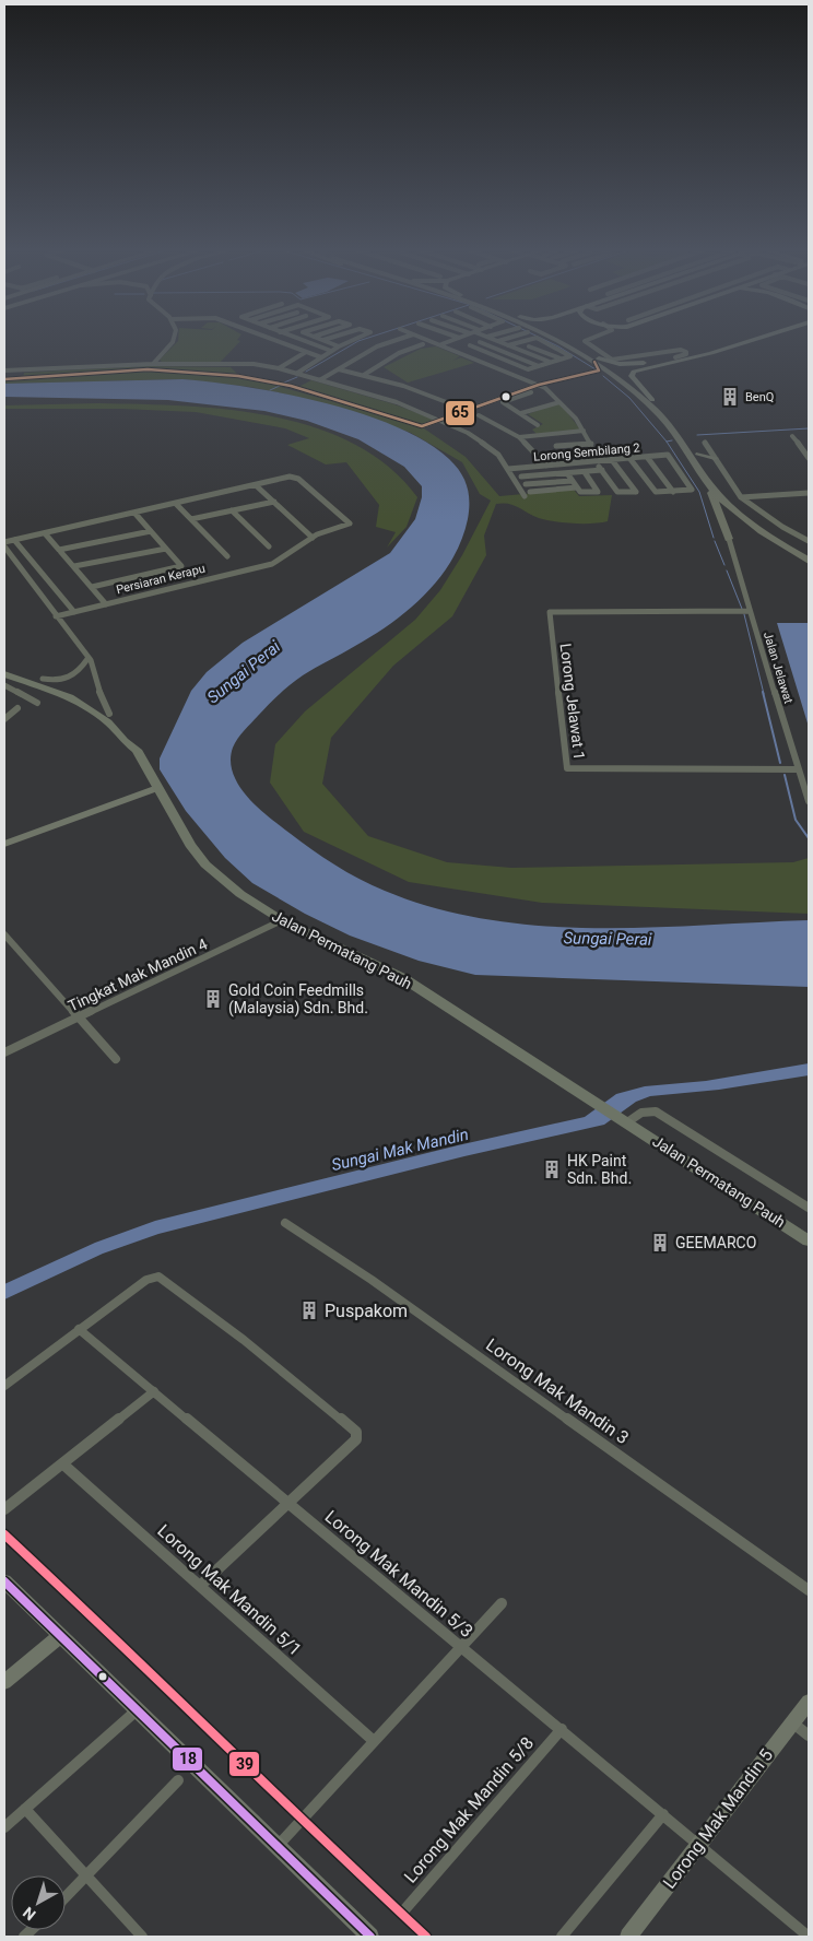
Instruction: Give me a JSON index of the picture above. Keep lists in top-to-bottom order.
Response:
{
  "streets": {
    "main road": ["Jalan Permatang Pauh"],
    "street": [
      "Lorong Sembilang 2",
      "Persiaran Kerapu",
      "Jalan Jelawat",
      "Lorong Jelawat 1",
      "Tingkat Mak Mandin 4",
      "Lorong Mak Mandin 3",
      "Lorong Mak Mandin 5/3",
      "Lorong Mak Mandin 5/1",
      "Lorong Mak Mandin 5/8",
      "Lorong Mak Mandin 5"
    ]
  },
  "crossings": [
    ["Jalan Jelawat", "Lorong Jelawat 1"],
    ["Jalan Permatang Pauh", "Tingkat Mak Mandin 4"],
    ["Lorong Mak Mandin 5/3", "Lorong Mak Mandin 5/8"],
    ["Lorong Mak Mandin 5/3", "Lorong Mak Mandin 5"]
  ],
  "water": ["Sungai Perai", "Sungai Mak Mandin"],
  "places": {
    "building": [
      "BenQ",
      "Gold Coin Feedmills (Malaysia) Sdn. Bhd.",
      "HK Paint Sdn. Bhd.",
      "GEEMARCO",
      "Puspakom"
    ]
  },
  "lines": ["transit line 65", "transit line 39", "transit line 18"],
  "north": "bottom left"
}
